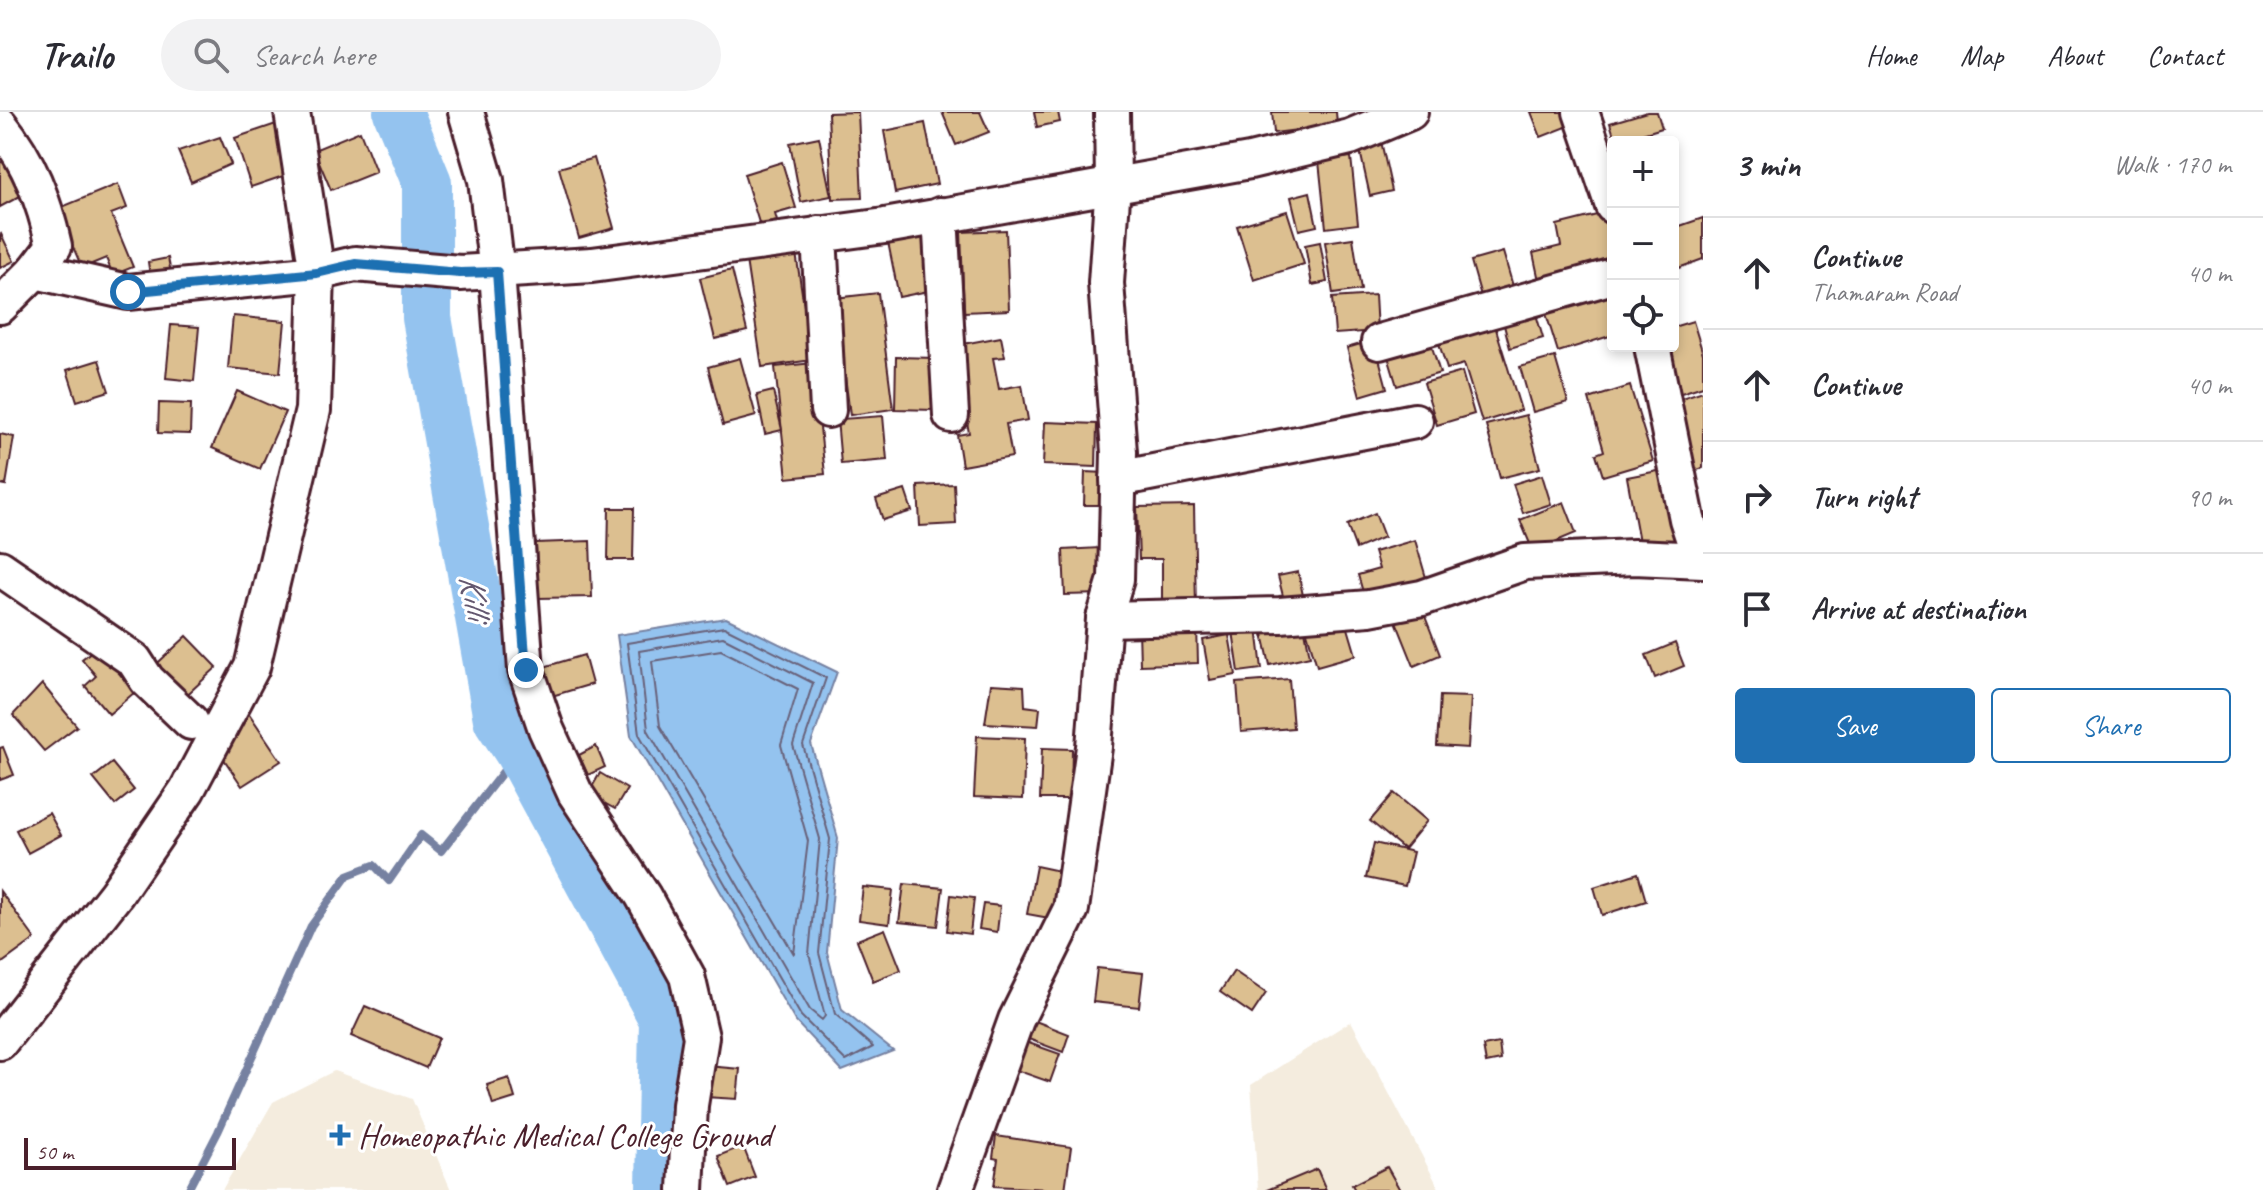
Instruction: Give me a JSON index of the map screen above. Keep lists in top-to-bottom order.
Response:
{
  "water": ["Killi"],
  "places": {
    "health": ["Homeopathic Medical College Ground"]
  },
  "scale_bar": "50 m",
  "page": {
    "header": "Trailo",
    "search": "Search here",
    "nav": [
      "Home",
      "Map",
      "About",
      "Contact"
    ],
    "heading": ["3 min", "Walk · 170 m"],
    "map_buttons": ["+", "−"],
    "list": [
      ["Continue", "Thamaram Road", "40 m"],
      ["Continue", "40 m"],
      ["Turn right", "90 m"],
      "Arrive at destination"
    ],
    "buttons": ["Save", "Share"],
    "scale": "50 m"
  }
}
